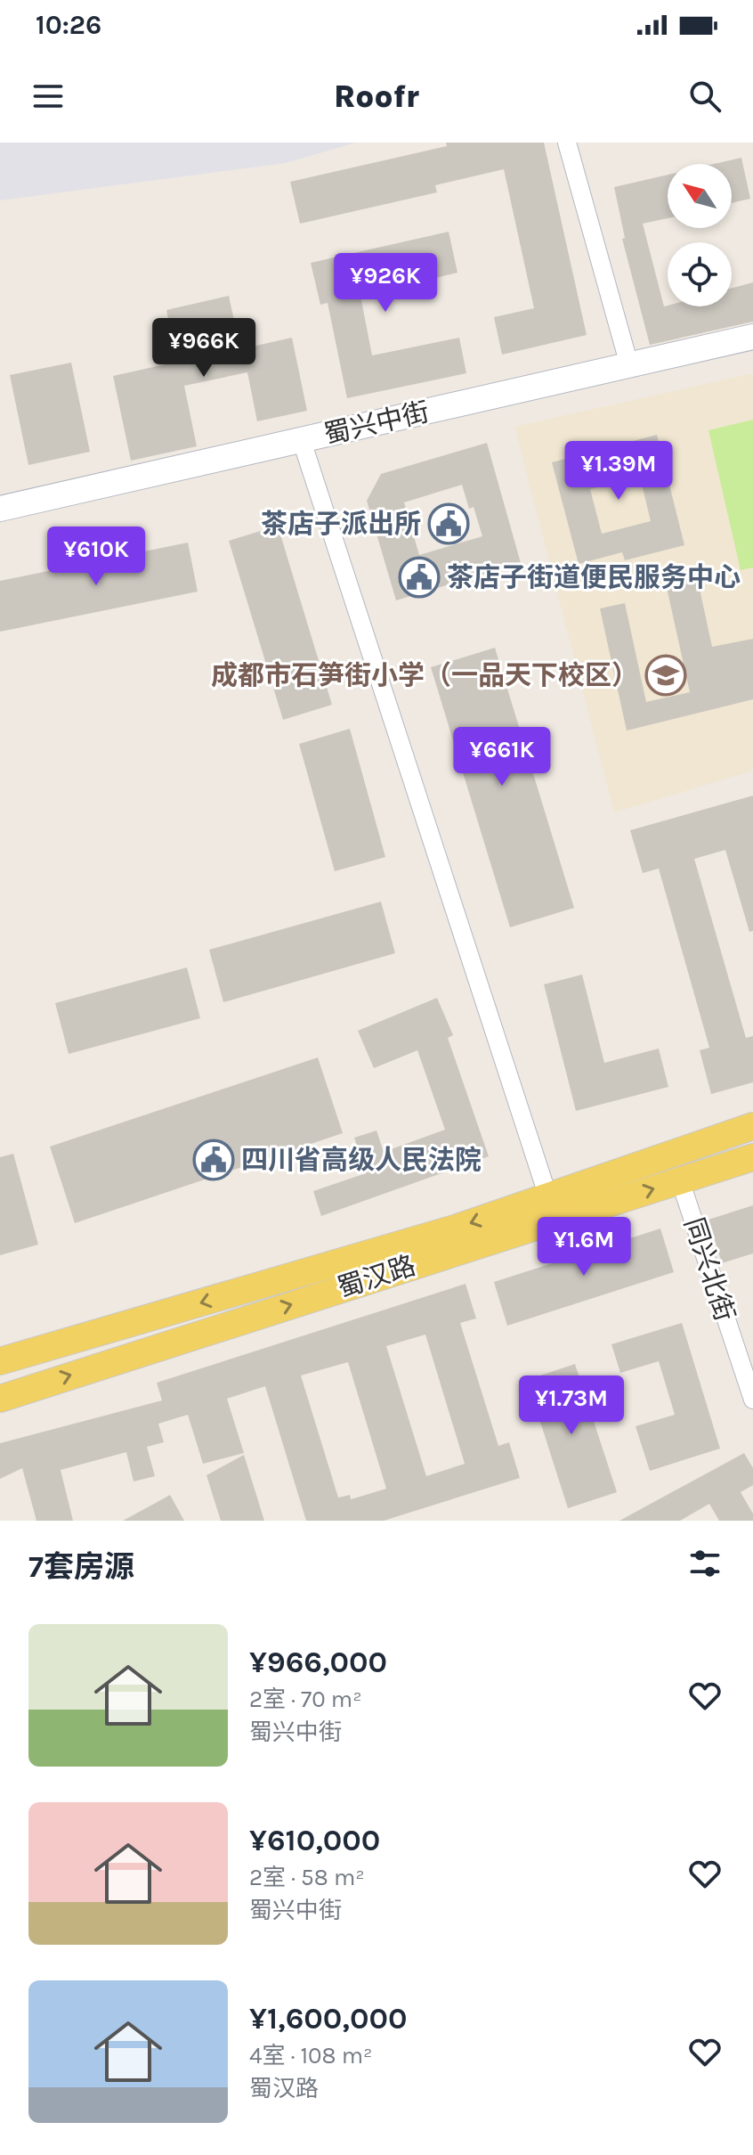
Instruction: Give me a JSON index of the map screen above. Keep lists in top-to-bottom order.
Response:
{
  "streets": {
    "main road": ["蜀汉路"],
    "street": ["蜀兴中街", "同兴北街"]
  },
  "crossings": [
    ["同兴北街", "蜀汉路"]
  ],
  "places": {
    "public building": ["茶店子派出所", "茶店子街道便民服务中心", "四川省高级人民法院"],
    "school or university": ["成都市石笋街小学（一品天下校区）"]
  },
  "north": "top left",
  "page": {
    "status": "10:26",
    "header": "Roofr",
    "price": [
      "¥926K",
      "¥966K",
      "¥1.39M",
      "¥610K",
      "¥661K",
      "¥1.6M",
      "¥1.73M"
    ],
    "heading": "7套房源",
    "list": [
      {
        "name": "¥966,000",
        "note": "2室 · 70 m² · 蜀兴中街"
      },
      {
        "name": "¥610,000",
        "note": "2室 · 58 m² · 蜀兴中街"
      },
      {
        "name": "¥1,600,000",
        "note": "4室 · 108 m² · 蜀汉路"
      }
    ]
  }
}
